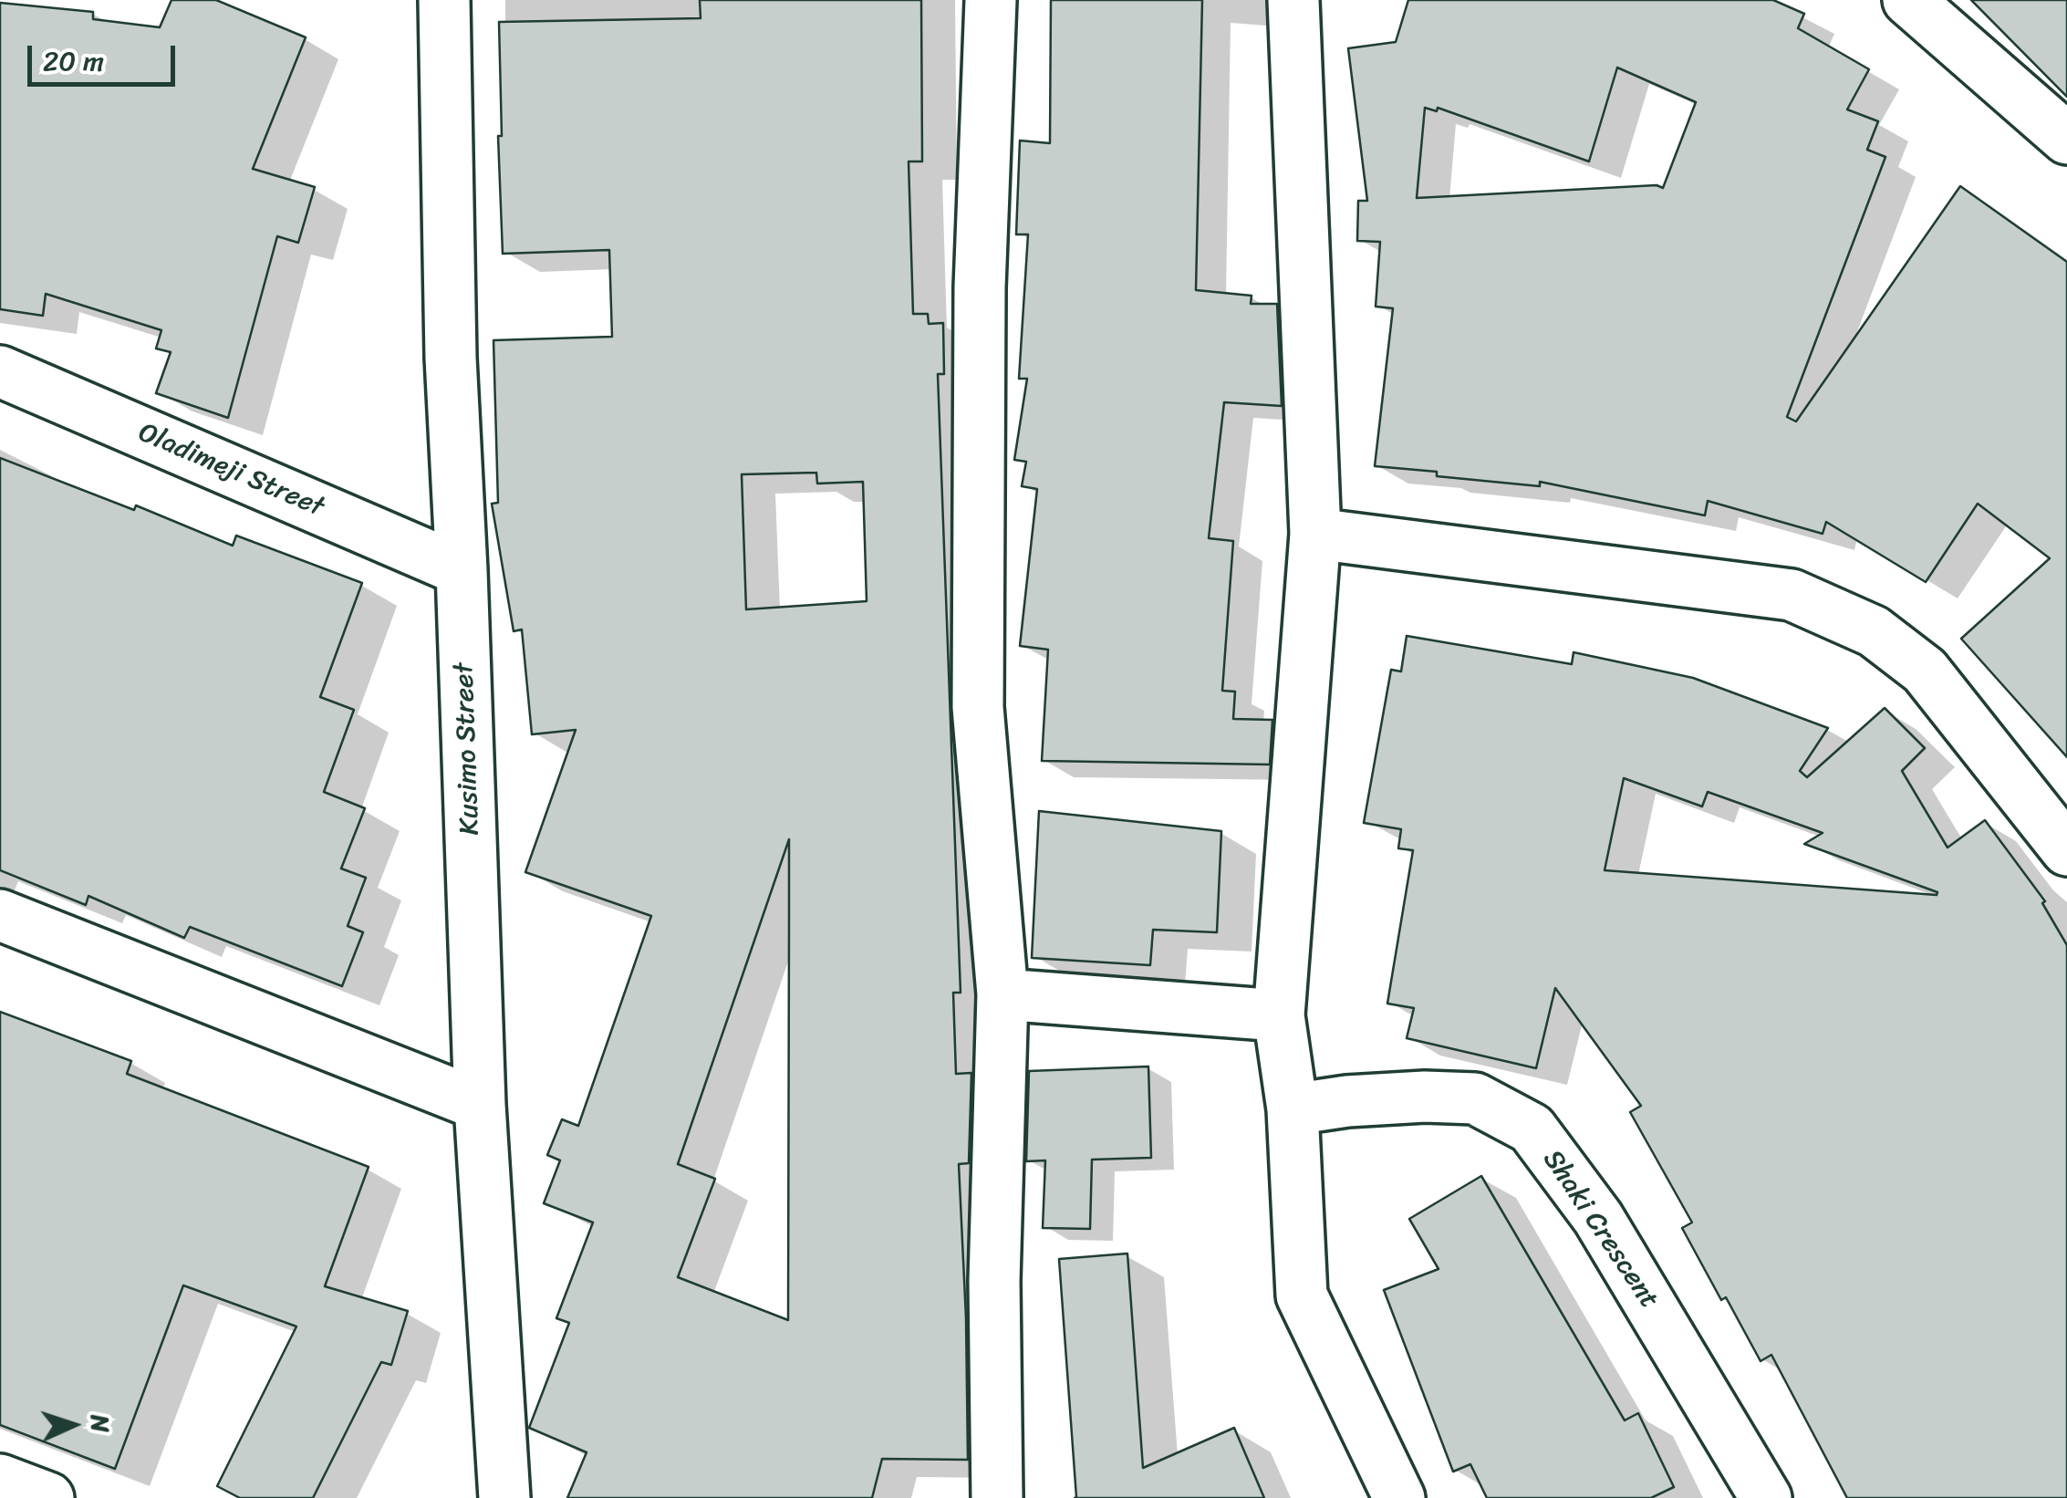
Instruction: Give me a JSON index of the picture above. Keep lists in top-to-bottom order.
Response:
{
  "streets": {
    "street": ["Oladimeji Street", "Kusimo Street", "Shaki Crescent"]
  },
  "crossings": [
    ["Oladimeji Street", "Kusimo Street"]
  ],
  "scale_bar": "20 m",
  "north": "right"
}
